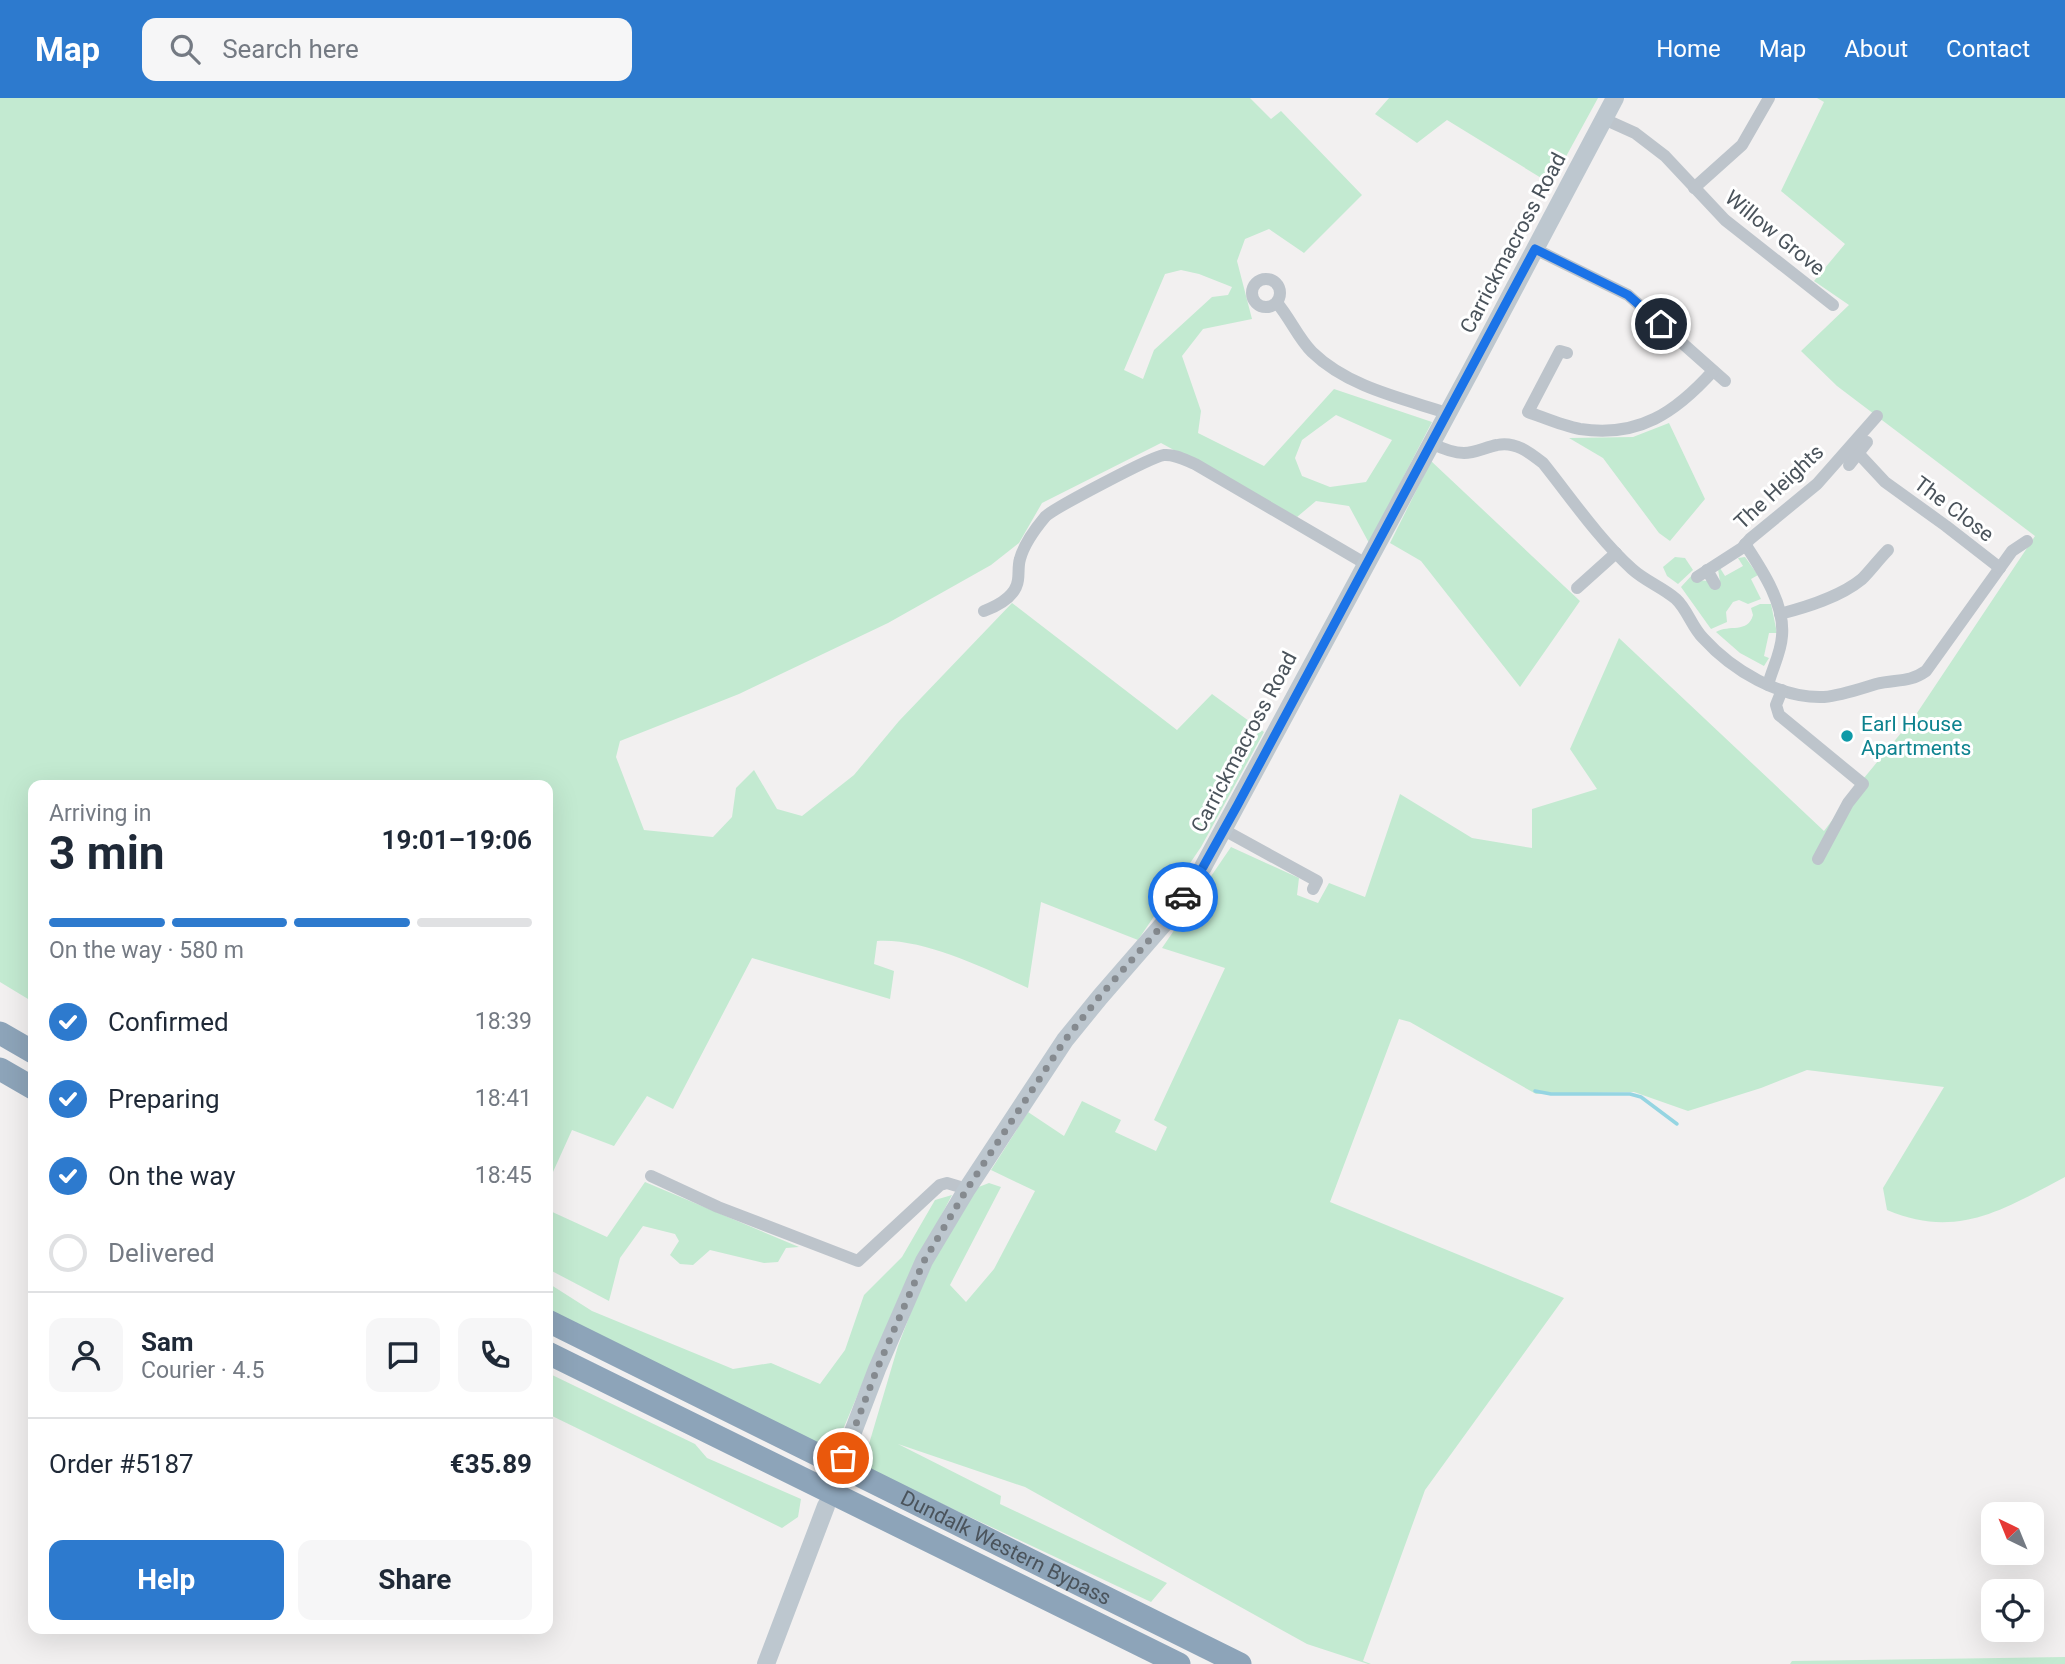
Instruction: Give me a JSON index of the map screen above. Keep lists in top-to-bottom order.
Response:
{
  "streets": {
    "highway": ["Dundalk Western Bypass"],
    "main road": ["Carrickmacross Road"],
    "street": ["Willow Grove", "The Heights", "The Close"]
  },
  "crossings": [
    ["Willow Grove", "Carrickmacross Road"],
    ["Carrickmacross Road", "Dundalk Western Bypass"]
  ],
  "places": ["Earl House Apartments"],
  "north": "top left",
  "page": {
    "header": "Map",
    "search": "Search here",
    "nav": [
      "Home",
      "Map",
      "About",
      "Contact"
    ],
    "heading": ["3 min", "Arriving in", "19:01–19:06"],
    "panel": [
      "Sam",
      "Courier · 4.5",
      "Order #5187",
      "€35.89"
    ],
    "bar": "On the way · 580 m",
    "list": [
      ["Confirmed", "18:39"],
      ["Preparing", "18:41"],
      ["On the way", "18:45"],
      "Delivered"
    ],
    "buttons": ["Help", "Share"]
  }
}
